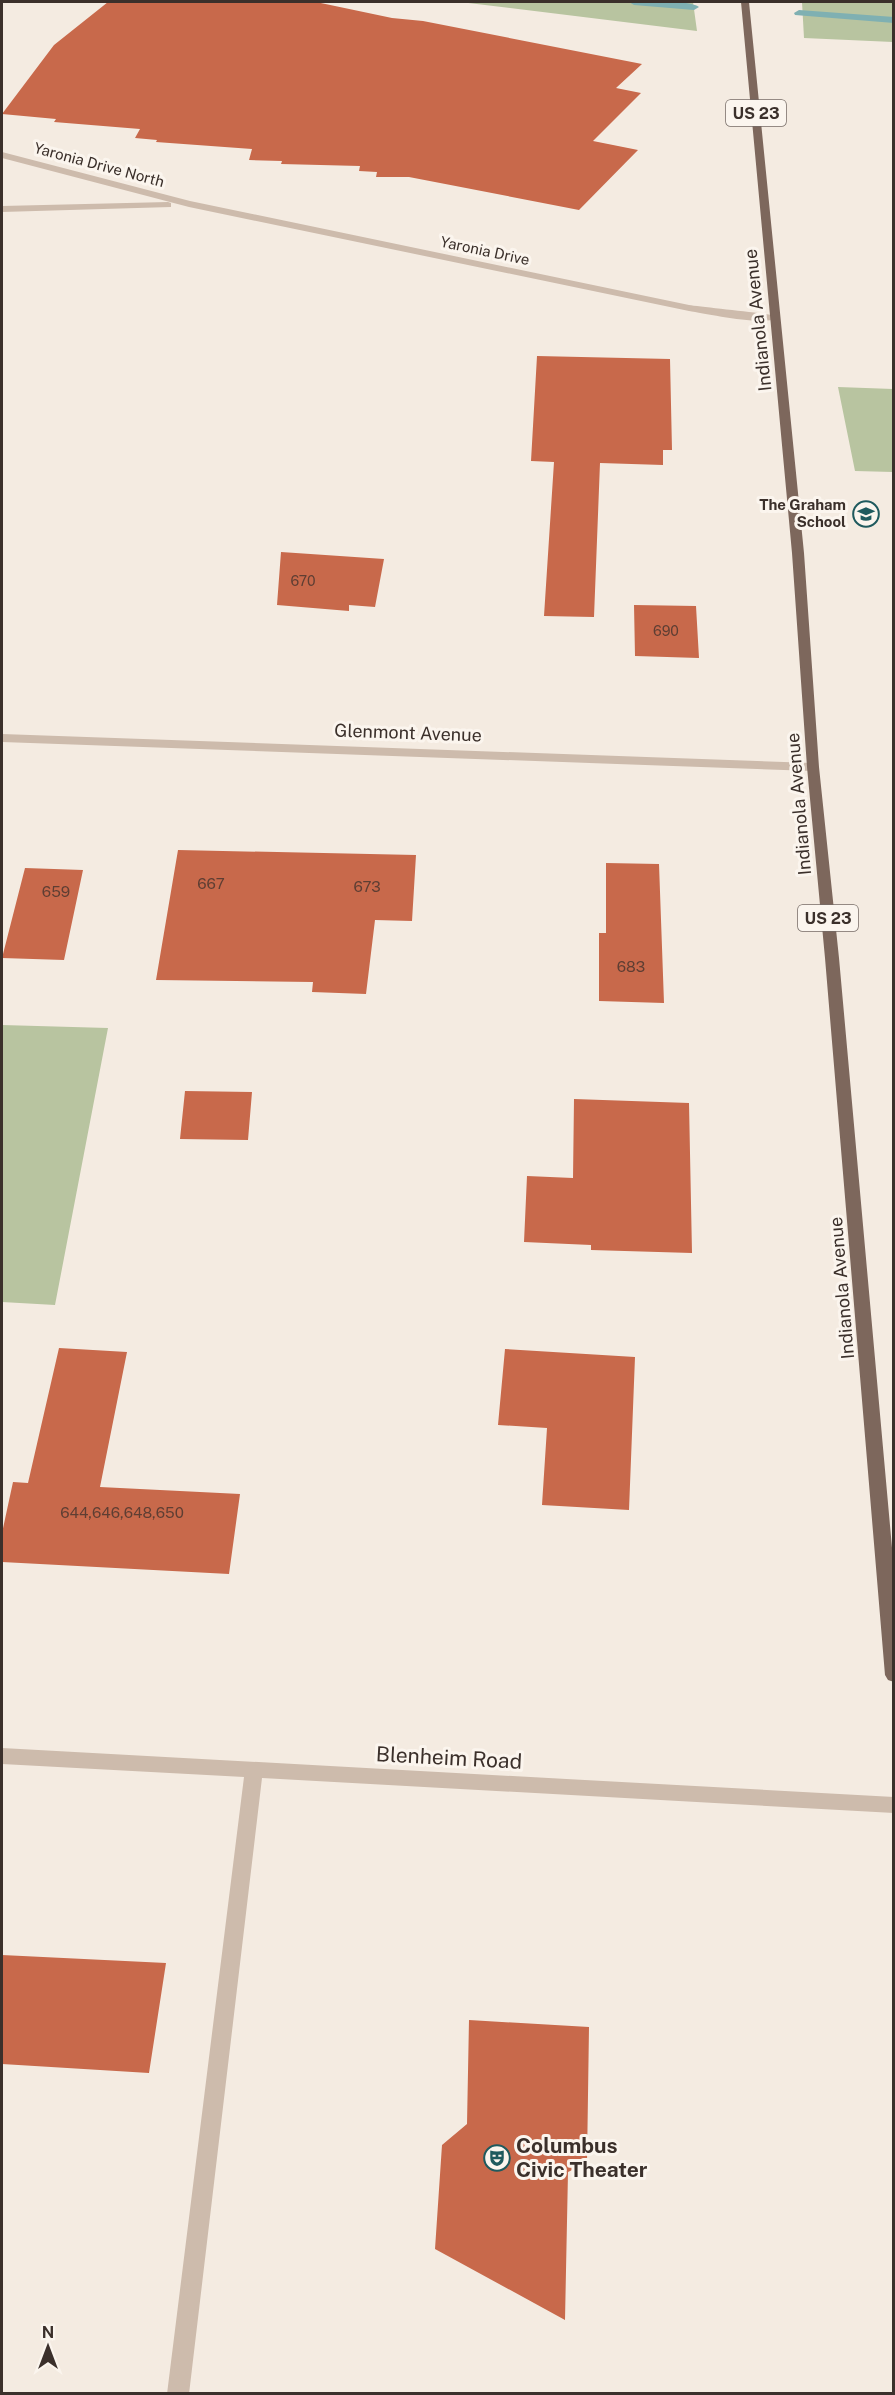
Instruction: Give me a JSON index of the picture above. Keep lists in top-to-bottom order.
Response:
{
  "streets": {
    "main road": ["US 23", "Indianola Avenue"],
    "street": [
      "Yaronia Drive North",
      "Yaronia Drive",
      "Glenmont Avenue",
      "Blenheim Road"
    ]
  },
  "crossings": [
    ["Yaronia Drive North", "Yaronia Drive"],
    ["Yaronia Drive", "Indianola Avenue"],
    ["Indianola Avenue", "Glenmont Avenue"]
  ],
  "places": {
    "school or university": ["The Graham School"],
    "theatre": ["Columbus Civic Theater"]
  },
  "house_numbers": [
    "670",
    "690",
    "667",
    "673",
    "659",
    "683",
    "644,646,648,650"
  ],
  "north": "top"
}
